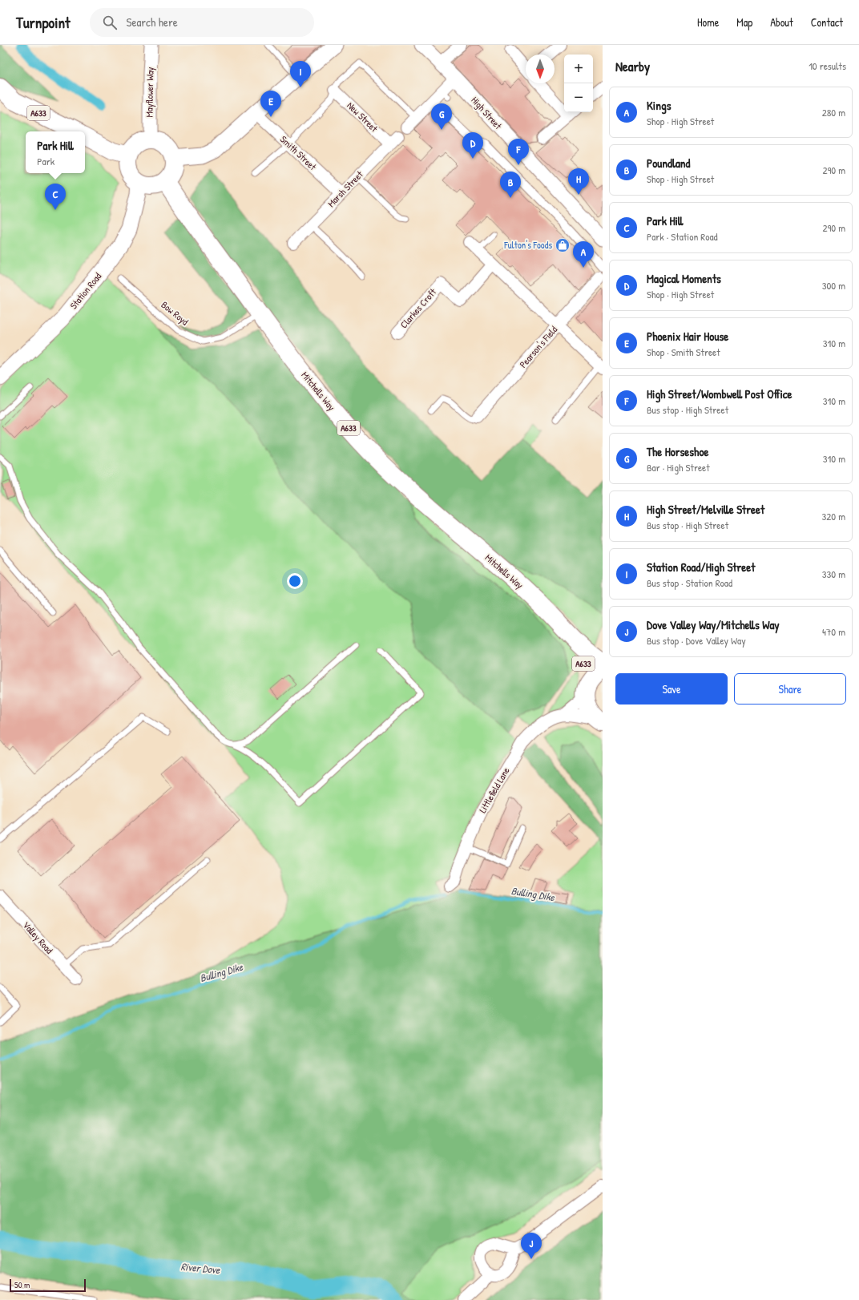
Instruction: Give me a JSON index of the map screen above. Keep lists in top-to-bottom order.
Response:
{
  "streets": {
    "main road": ["A633", "Station Road", "Mitchells Way"],
    "street": [
      "Mayflower Way",
      "High Street",
      "New Street",
      "Smith Street",
      "Marsh Street",
      "Clarkes Croft",
      "Pearson's Field",
      "Littlefield Lane",
      "Valley Road"
    ],
    "lane": ["Bow Royd"]
  },
  "crossings": [
    ["Mayflower Way", "Station Road"],
    ["Mayflower Way", "Mitchells Way"],
    ["New Street", "Marsh Street"],
    ["Smith Street", "Marsh Street"],
    ["Station Road", "Mitchells Way"],
    ["Bow Royd", "Mitchells Way"],
    ["Mitchells Way", "Littlefield Lane"]
  ],
  "water": ["Bulling Dike", "River Dove"],
  "places": {
    "shop": ["Fulton's Foods"]
  },
  "scale_bar": "50 m",
  "north": "bottom",
  "page": {
    "header": "Turnpoint",
    "search": "Search here",
    "nav": [
      "Home",
      "Map",
      "About",
      "Contact"
    ],
    "heading": ["Nearby", "10 results"],
    "map_buttons": ["+", "−"],
    "pins": [
      "I",
      "E",
      "G",
      "D",
      "F",
      "H",
      "B",
      "C",
      "A",
      "J"
    ],
    "list": [
      {
        "mark": "A",
        "name": "Kings",
        "note": "Shop · High Street",
        "value": "280 m"
      },
      {
        "mark": "B",
        "name": "Poundland",
        "note": "Shop · High Street",
        "value": "290 m"
      },
      {
        "mark": "C",
        "name": "Park Hill",
        "note": "Park · Station Road",
        "value": "290 m"
      },
      {
        "mark": "D",
        "name": "Magical Moments",
        "note": "Shop · High Street",
        "value": "300 m"
      },
      {
        "mark": "E",
        "name": "Phoenix Hair House",
        "note": "Shop · Smith Street",
        "value": "310 m"
      },
      {
        "mark": "F",
        "name": "High Street/Wombwell Post Office",
        "note": "Bus stop · High Street",
        "value": "310 m"
      },
      {
        "mark": "G",
        "name": "The Horseshoe",
        "note": "Bar · High Street",
        "value": "310 m"
      },
      {
        "mark": "H",
        "name": "High Street/Melville Street",
        "note": "Bus stop · High Street",
        "value": "320 m"
      },
      {
        "mark": "I",
        "name": "Station Road/High Street",
        "note": "Bus stop · Station Road",
        "value": "330 m"
      },
      {
        "mark": "J",
        "name": "Dove Valley Way/Mitchells Way",
        "note": "Bus stop · Dove Valley Way",
        "value": "470 m"
      }
    ],
    "popup": ["Park Hill", "Park"],
    "buttons": ["Save", "Share"],
    "scale": "50 m"
  }
}
